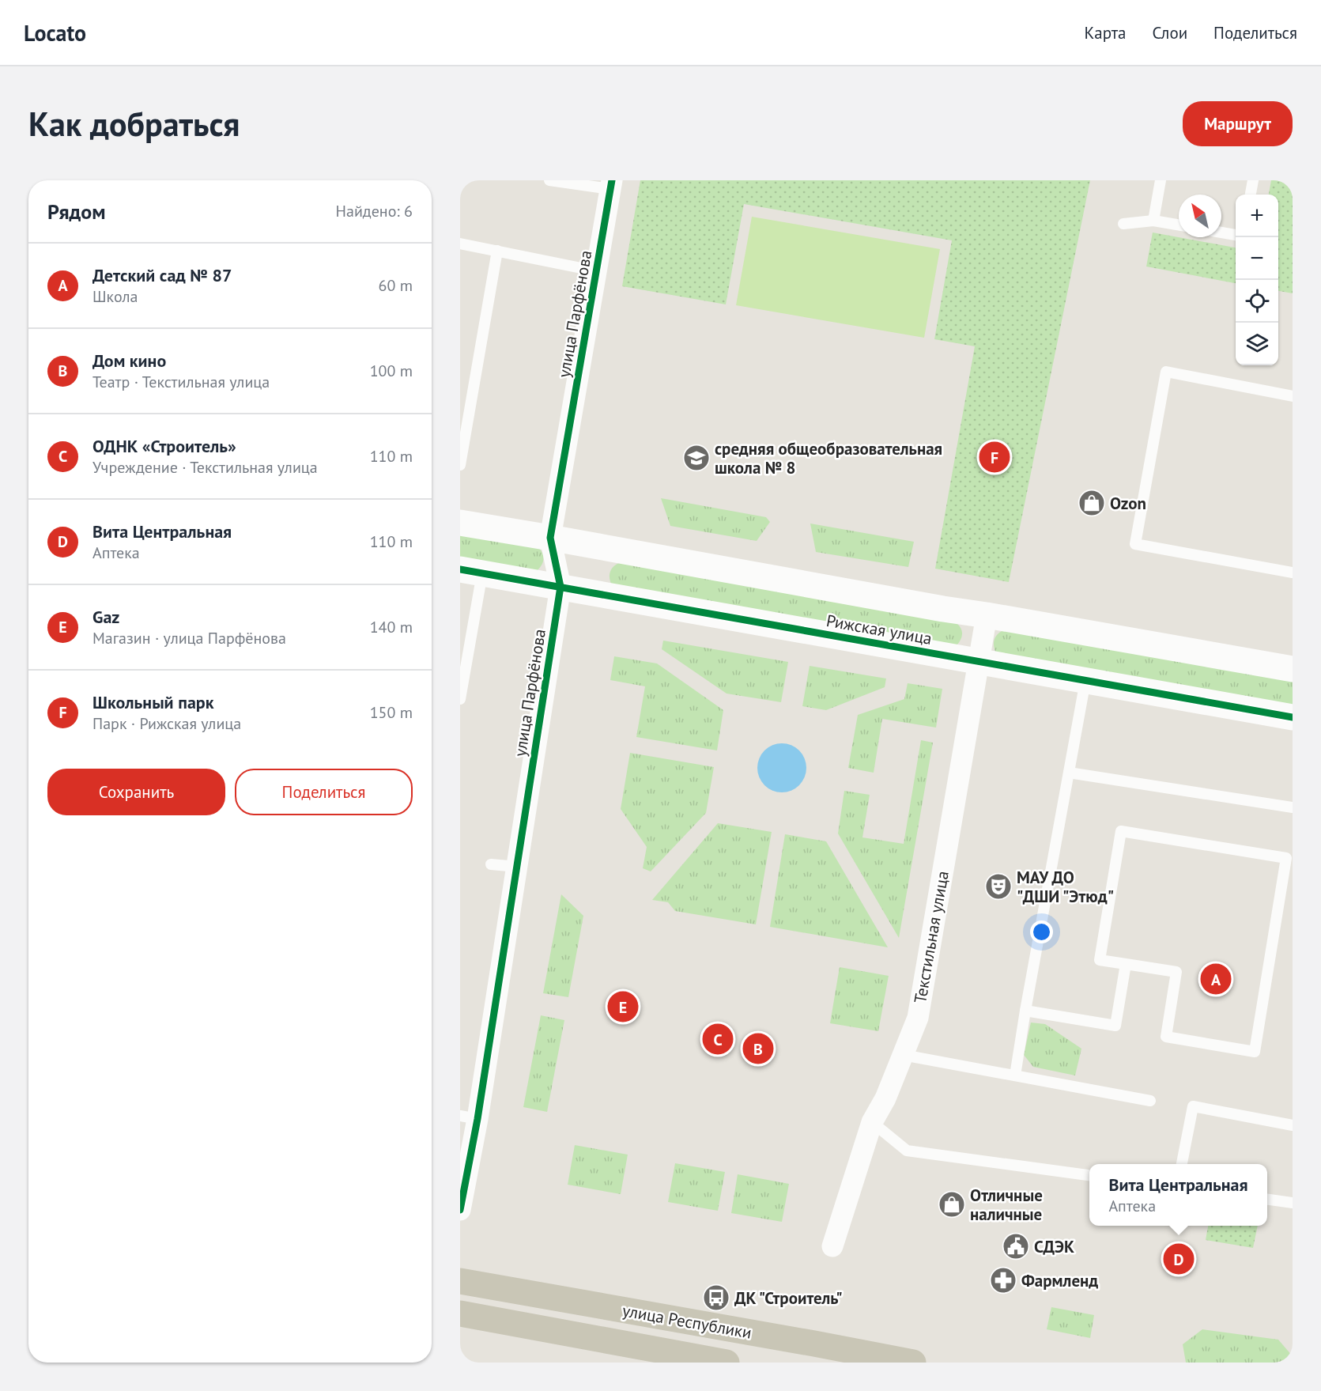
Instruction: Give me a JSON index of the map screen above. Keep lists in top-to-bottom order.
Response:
{
  "streets": {
    "main road": ["улица Республики"],
    "street": ["улица Парфёнова", "Рижская улица", "Текстильная улица"]
  },
  "crossings": [
    ["улица Парфёнова", "Рижская улица"],
    ["Рижская улица", "Текстильная улица"]
  ],
  "places": {
    "school or university": ["средняя общеобразовательная школа № 8"],
    "shop": ["Ozon", "Отличные наличные"],
    "theatre": ["МАУ ДО \"ДШИ \"Этюд\""],
    "public building": ["СДЭК"],
    "pharmacy": ["Фармленд"],
    "bus stop": ["ДК \"Строитель\""]
  },
  "north": "top left",
  "page": {
    "header": "Locato",
    "nav": ["Карта", "Слои", "Поделиться"],
    "buttons": [
      "Маршрут",
      ["Сохранить", "Поделиться"]
    ],
    "title": "Как добраться",
    "heading": ["Рядом", "Найдено: 6"],
    "map_buttons": ["+", "−"],
    "list": [
      {
        "mark": "A",
        "name": "Детский сад № 87",
        "note": "Школа",
        "value": "60 m"
      },
      {
        "mark": "B",
        "name": "Дом кино",
        "note": "Театр · Текстильная улица",
        "value": "100 m"
      },
      {
        "mark": "C",
        "name": "ОДНК «Строитель»",
        "note": "Учреждение · Текстильная улица",
        "value": "110 m"
      },
      {
        "mark": "D",
        "name": "Вита Центральная",
        "note": "Аптека",
        "value": "110 m"
      },
      {
        "mark": "E",
        "name": "Gaz",
        "note": "Магазин · улица Парфёнова",
        "value": "140 m"
      },
      {
        "mark": "F",
        "name": "Школьный парк",
        "note": "Парк · Рижская улица",
        "value": "150 m"
      }
    ],
    "pins": [
      "F",
      "A",
      "E",
      "C",
      "B",
      "D"
    ],
    "popup": ["Вита Центральная", "Аптека"]
  }
}
